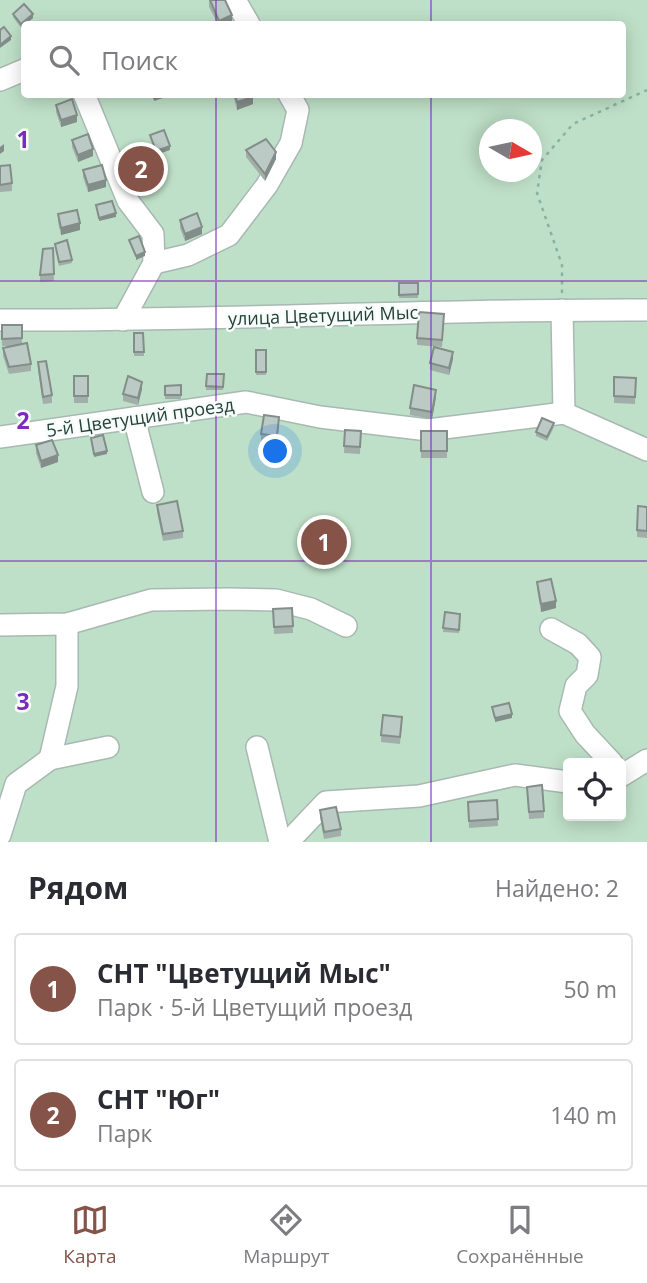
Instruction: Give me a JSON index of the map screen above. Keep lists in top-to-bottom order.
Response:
{
  "streets": {
    "street": ["улица Цветущий Мыс", "5-й Цветущий проезд"]
  },
  "north": "right",
  "page": {
    "search": "Поиск",
    "pins": ["2", "1"],
    "heading": ["Рядом", "Найдено: 2"],
    "list": [
      {
        "mark": "1",
        "name": "СНТ \"Цветущий Мыс\"",
        "note": "Парк · 5-й Цветущий проезд",
        "value": "50 m"
      },
      {
        "mark": "2",
        "name": "СНТ \"Юг\"",
        "note": "Парк",
        "value": "140 m"
      }
    ],
    "nav": ["Карта", "Маршрут", "Сохранённые"]
  },
  "grid": {
    "rows": ["1", "2", "3"]
  }
}
